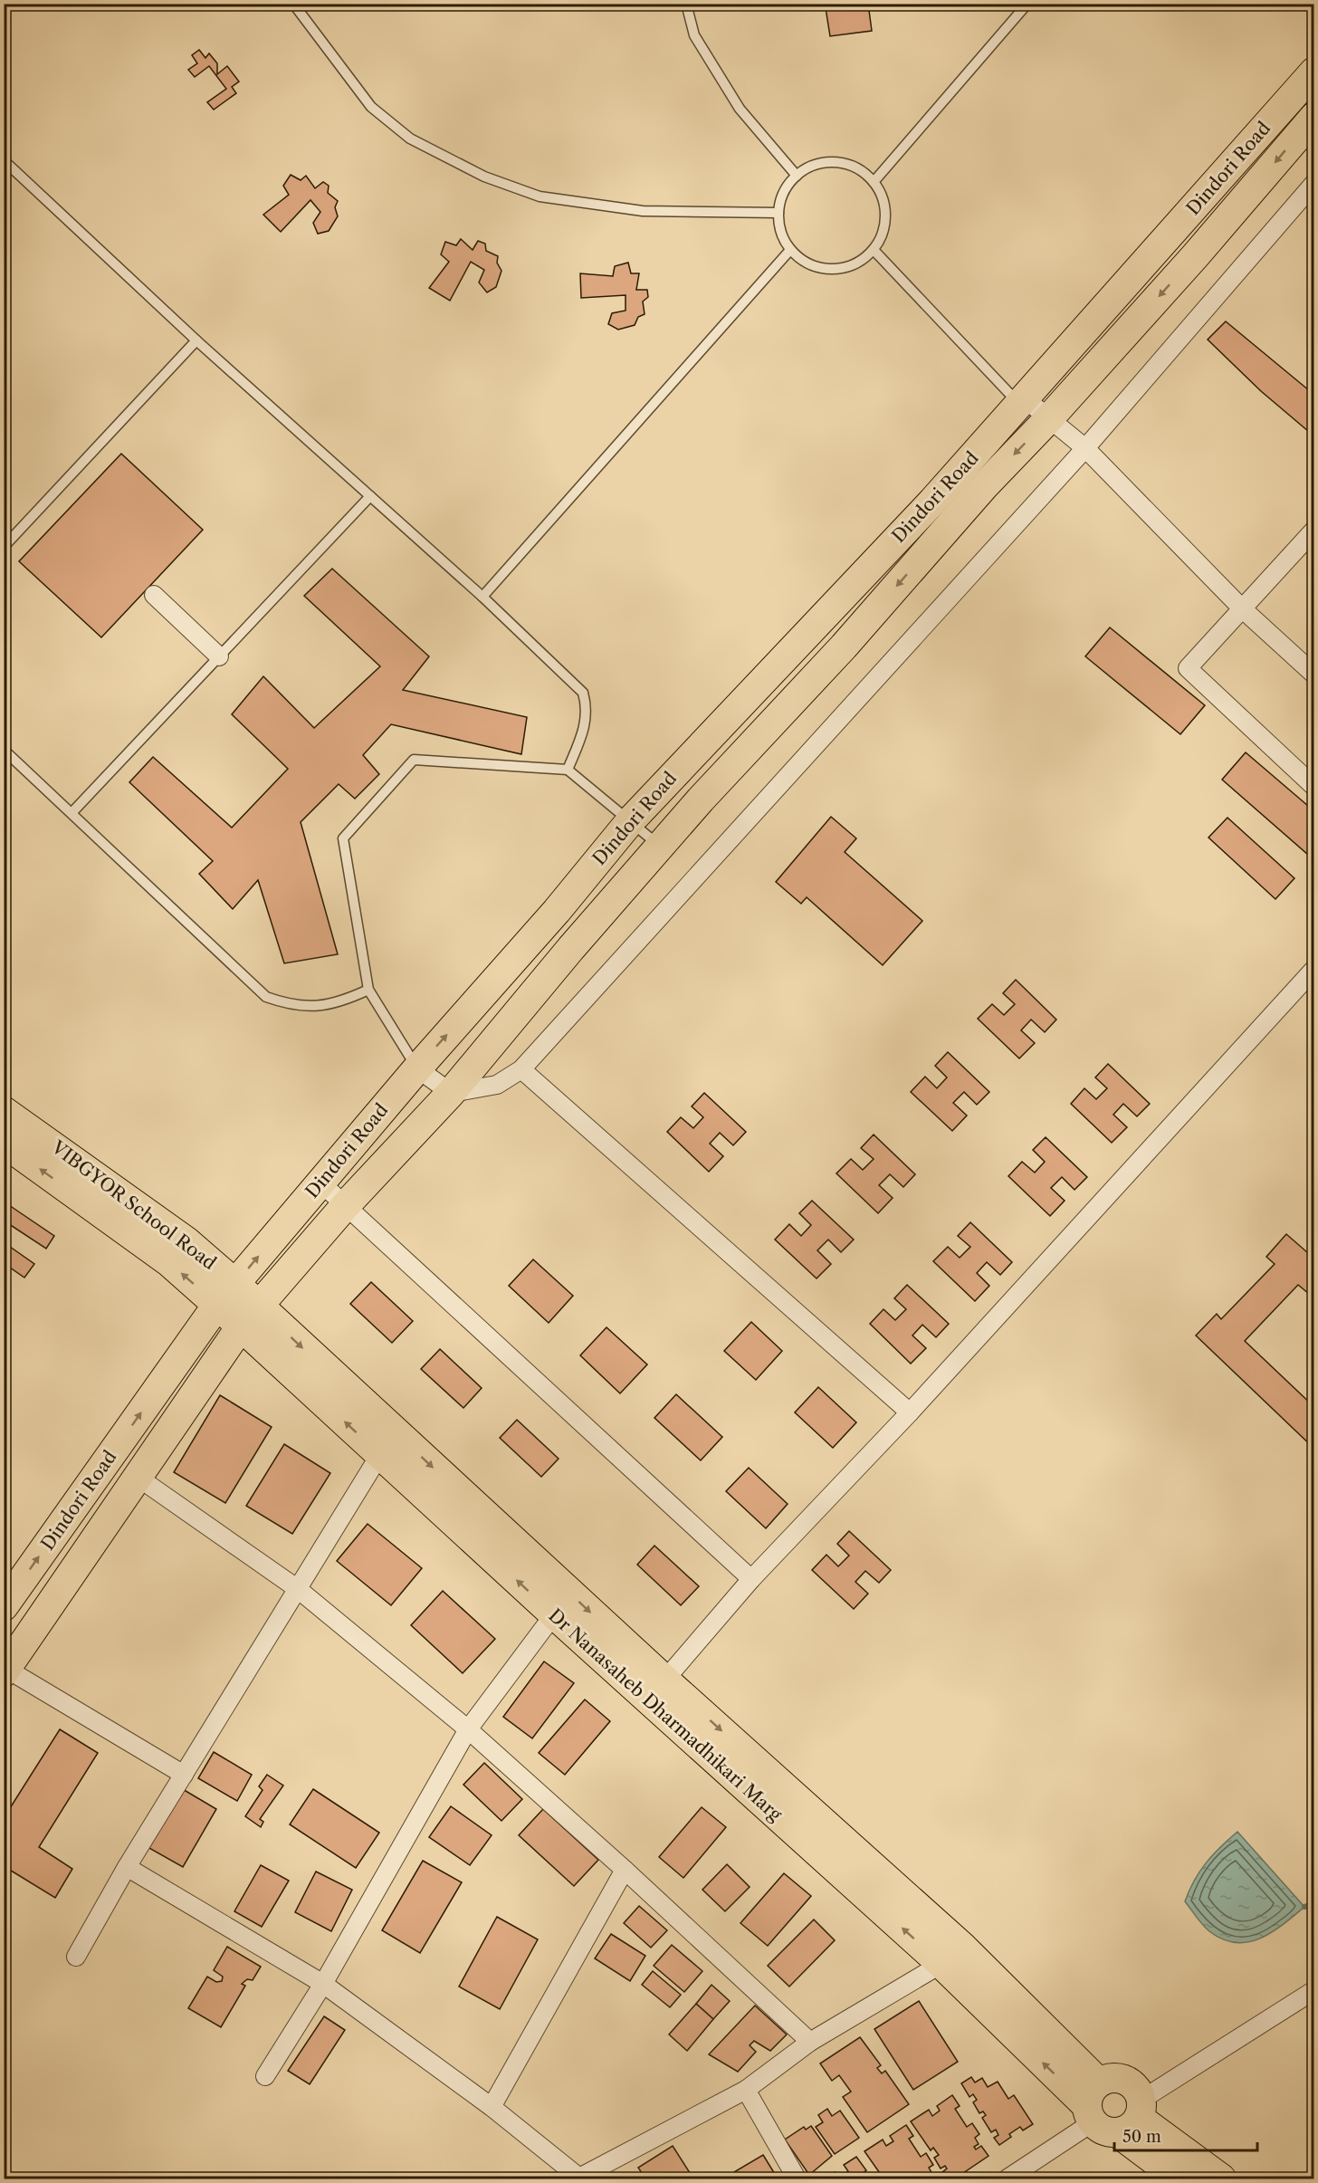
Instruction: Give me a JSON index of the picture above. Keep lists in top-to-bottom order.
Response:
{
  "streets": {
    "main road": ["Dindori Road", "VIBGYOR School Road", "Dr Nanasaheb Dharmadhikari Marg"]
  },
  "crossings": [
    ["Dindori Road", "VIBGYOR School Road"],
    ["VIBGYOR School Road", "Dr Nanasaheb Dharmadhikari Marg"]
  ],
  "scale_bar": "50 m"
}
